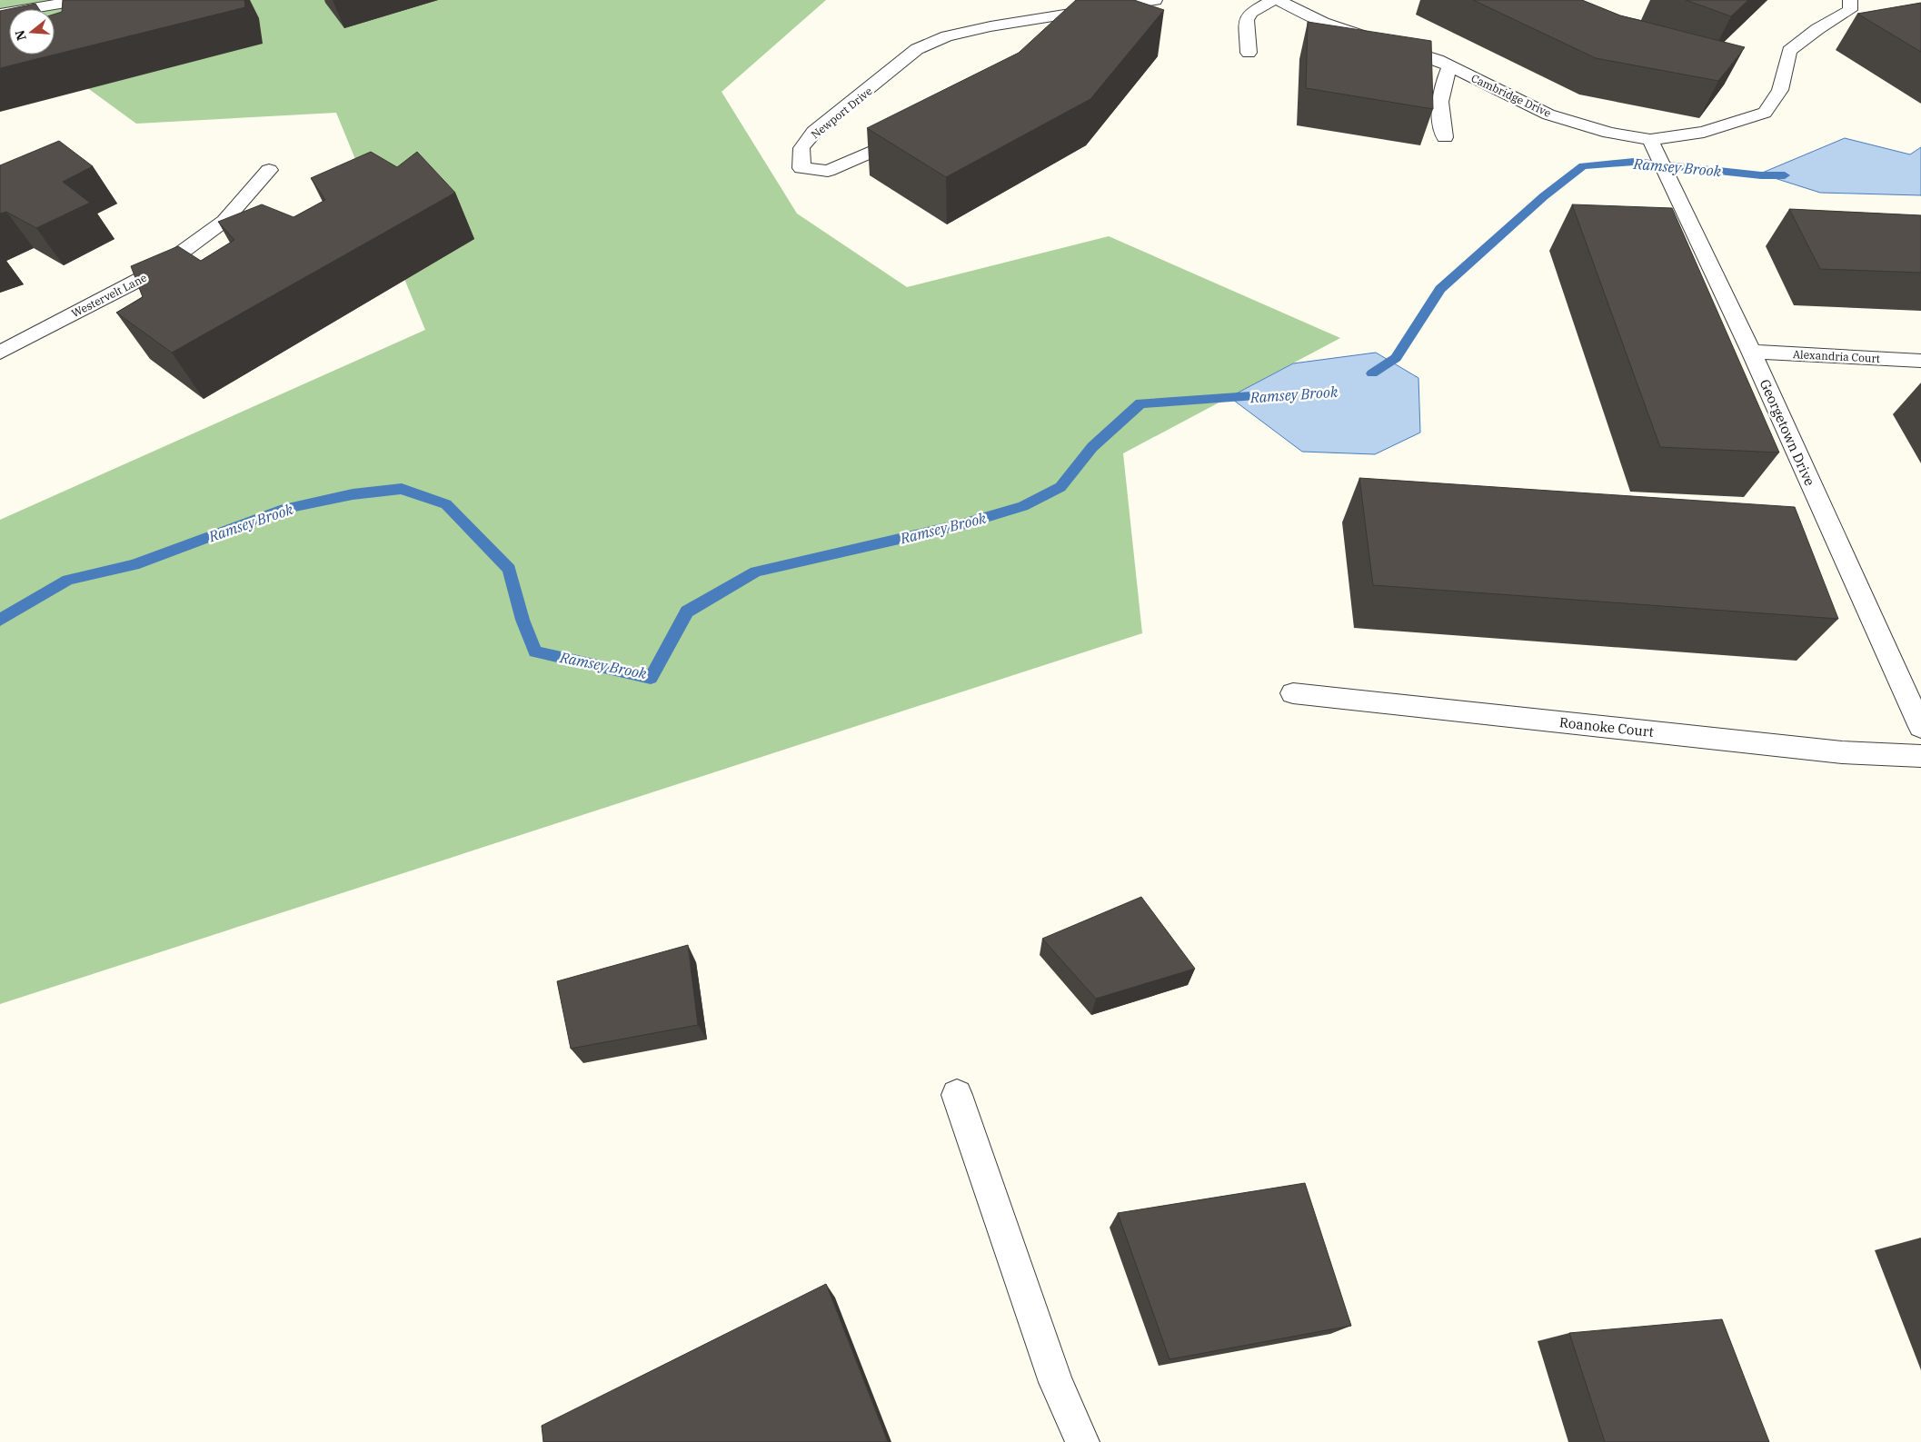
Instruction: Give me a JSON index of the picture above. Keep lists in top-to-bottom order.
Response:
{
  "streets": {
    "street": [
      "Cambridge Drive",
      "Newport Drive",
      "Westervelt Lane",
      "Alexandria Court",
      "Georgetown Drive",
      "Roanoke Court"
    ]
  },
  "crossings": [
    ["Cambridge Drive", "Georgetown Drive"],
    ["Alexandria Court", "Georgetown Drive"]
  ],
  "water": ["Ramsey Brook"],
  "north": "left"
}
